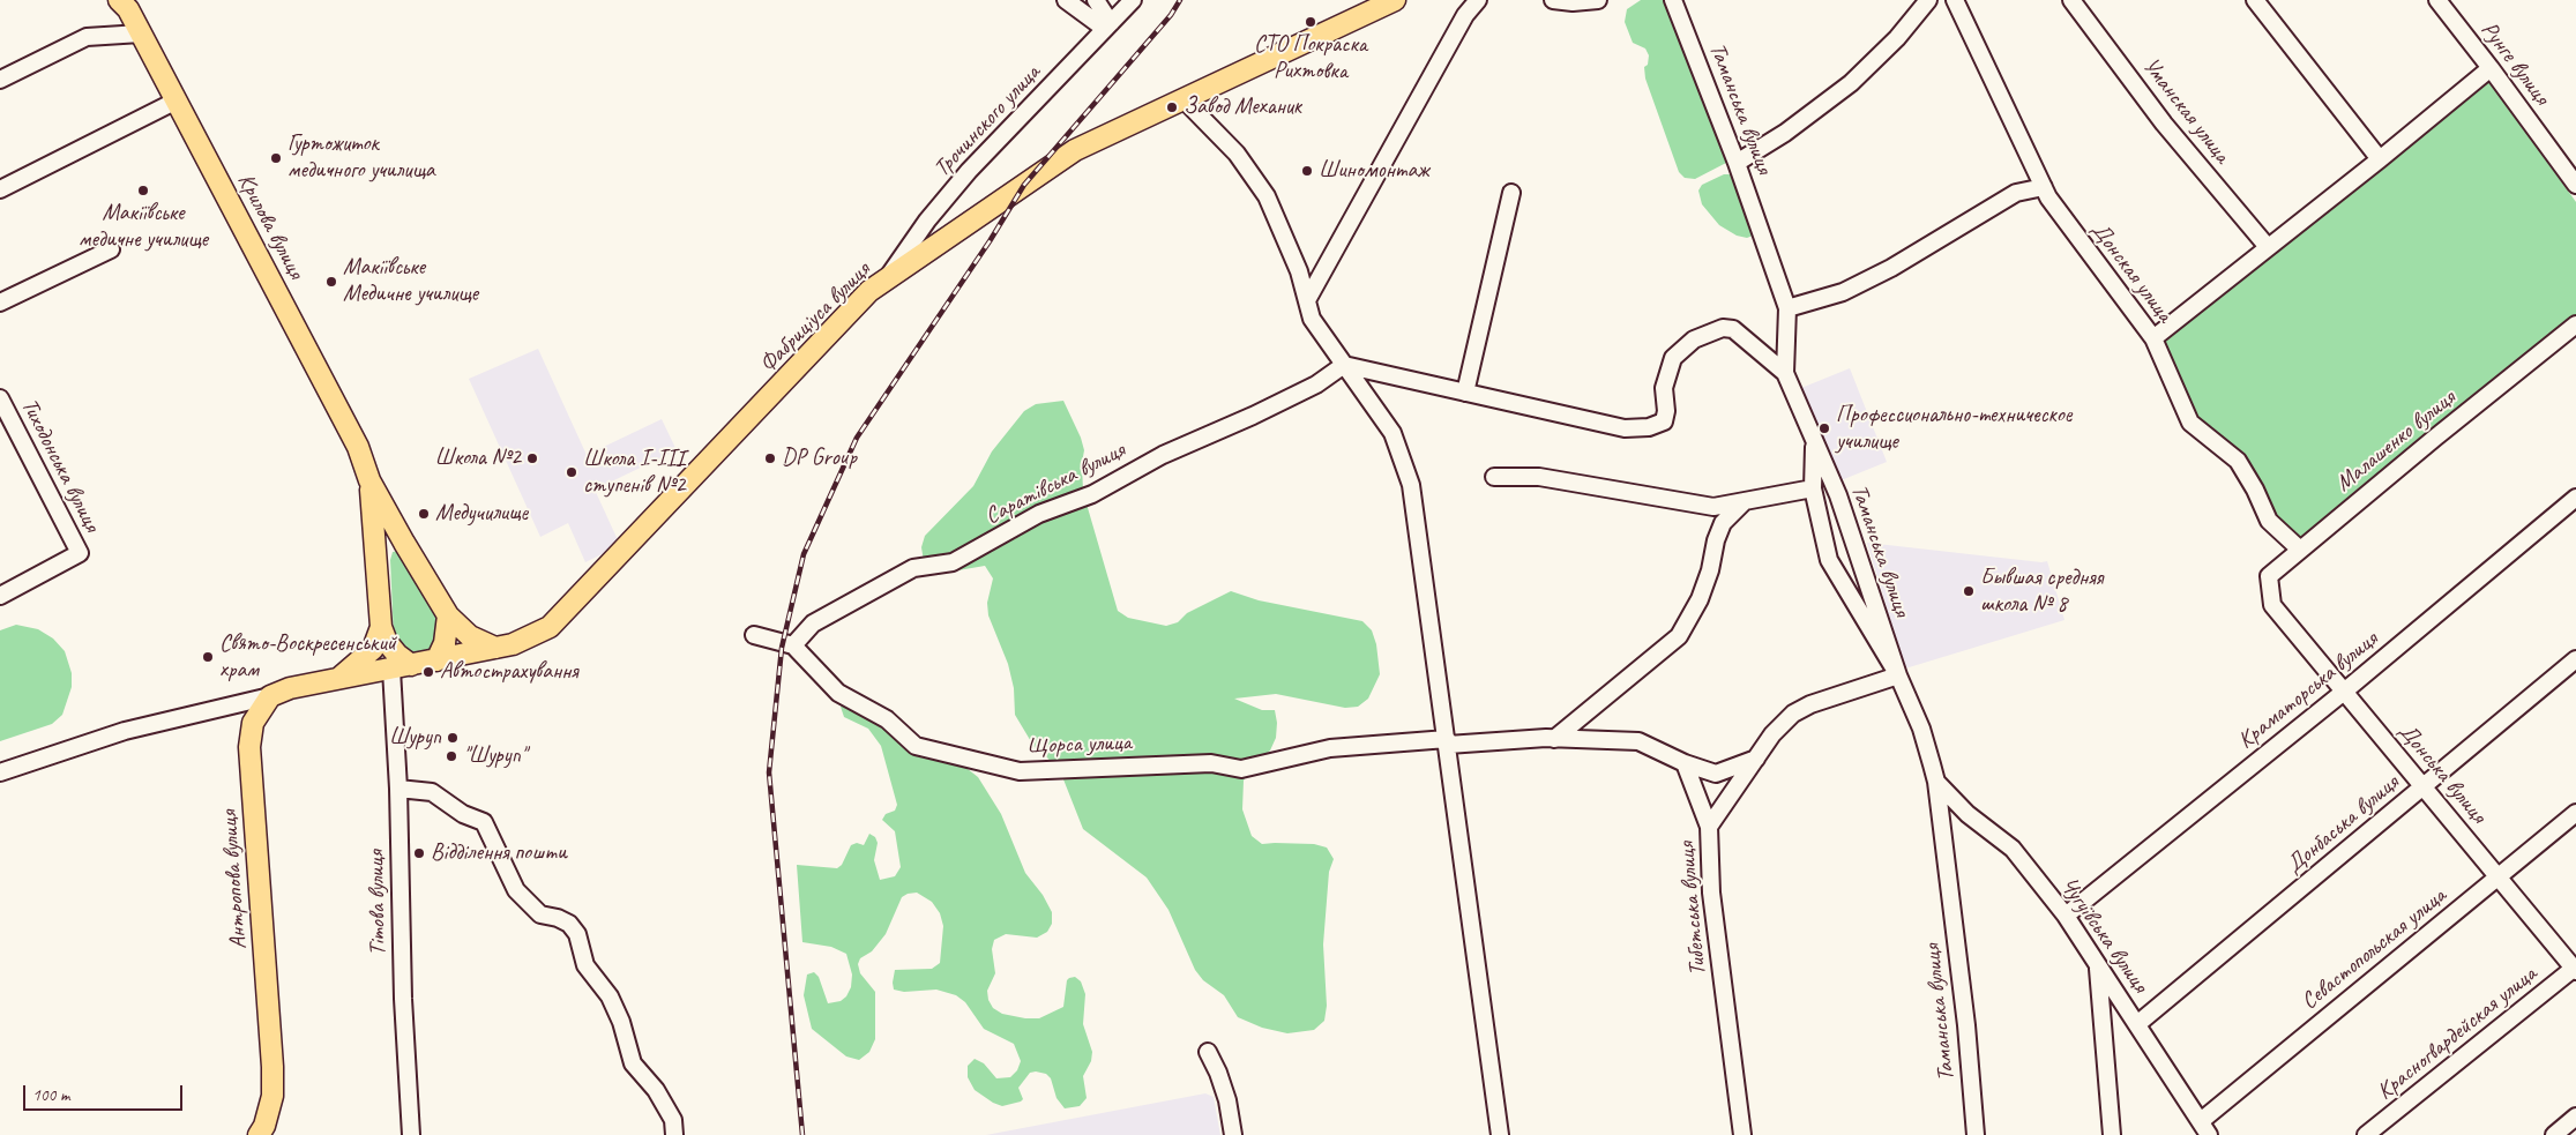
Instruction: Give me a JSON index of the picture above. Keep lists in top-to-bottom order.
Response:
{
  "streets": {
    "main road": ["Крилова вулиця", "Фабриціуса вулиця", "Антропова вулиця"],
    "street": [
      "Рунге вулиця",
      "Таманська вулиця",
      "Уманская улица",
      "Трочинского улица",
      "Донская улица",
      "Малашенко вулиця",
      "Тиходонська вулиця",
      "Саратівська вулиця",
      "Краматорська вулиця",
      "Щорса улица",
      "Донська вулиця",
      "Донбаська вулиця",
      "Тітова вулиця",
      "Тибетська вулиця",
      "Чугуївська вулиця",
      "Севастопольская улица",
      "Красногвардейская улица"
    ]
  },
  "crossings": [
    ["Таманська вулиця", "Тибетська вулиця"],
    ["Таманська вулиця", "Чугуївська вулиця"],
    ["Трочинского улица", "Фабриціуса вулиця"],
    ["Донская улица", "Малашенко вулиця"],
    ["Фабриціуса вулиця", "Тітова вулиця"],
    ["Малашенко вулиця", "Донська вулиця"],
    ["Саратівська вулиця", "Щорса улица"],
    ["Краматорська вулиця", "Донська вулиця"],
    ["Краматорська вулиця", "Чугуївська вулиця"],
    ["Щорса улица", "Тибетська вулиця"],
    ["Донська вулиця", "Донбаська вулиця"],
    ["Донська вулиця", "Севастопольская улица"],
    ["Донська вулиця", "Красногвардейская улица"],
    ["Донбаська вулиця", "Чугуївська вулиця"],
    ["Чугуївська вулиця", "Севастопольская улица"]
  ],
  "places": [
    "СТО Покраска Рихтовка",
    "Завод Механик",
    "Гуртожиток медичного училища",
    "Шиномонтаж",
    "Макіївське медичне училище",
    "Макіївське Медичне училище",
    "Профессионально-техническое училище",
    "Школа №2",
    "DP Group",
    "Школа I-III ступенів №2",
    "Медучилище",
    "Бывшая средняя школа № 8",
    "Свято-Воскресенський храм",
    "Автострахування",
    "Шуруп",
    "\"Шуруп\"",
    "Відділення пошти"
  ],
  "scale_bar": "100 m"
}
